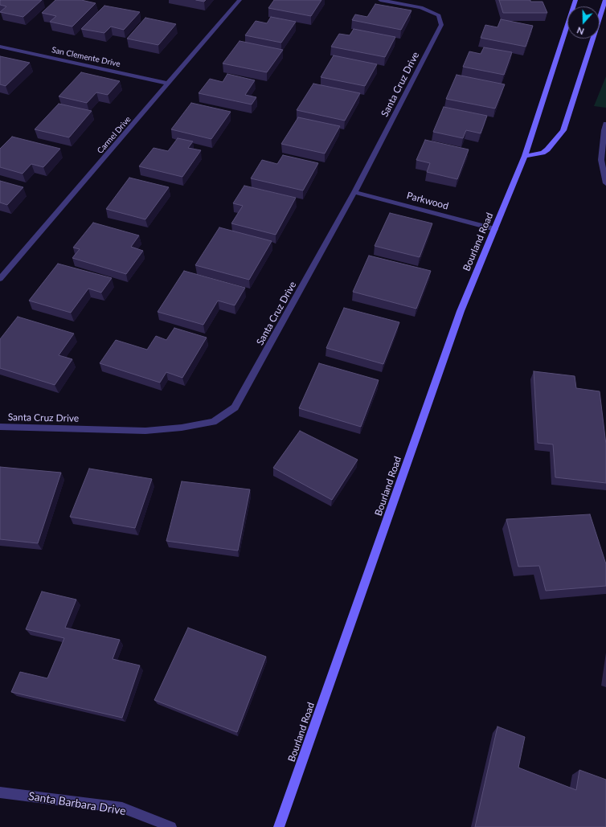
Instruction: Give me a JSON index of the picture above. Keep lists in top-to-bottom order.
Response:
{
  "streets": {
    "main road": ["Bourland Road"],
    "street": [
      "San Clemente Drive",
      "Santa Cruz Drive",
      "Carmel Drive",
      "Parkwood",
      "Santa Barbara Drive"
    ]
  },
  "crossings": [
    ["San Clemente Drive", "Carmel Drive"],
    ["Santa Cruz Drive", "Parkwood"],
    ["Parkwood", "Bourland Road"]
  ],
  "north": "bottom"
}
